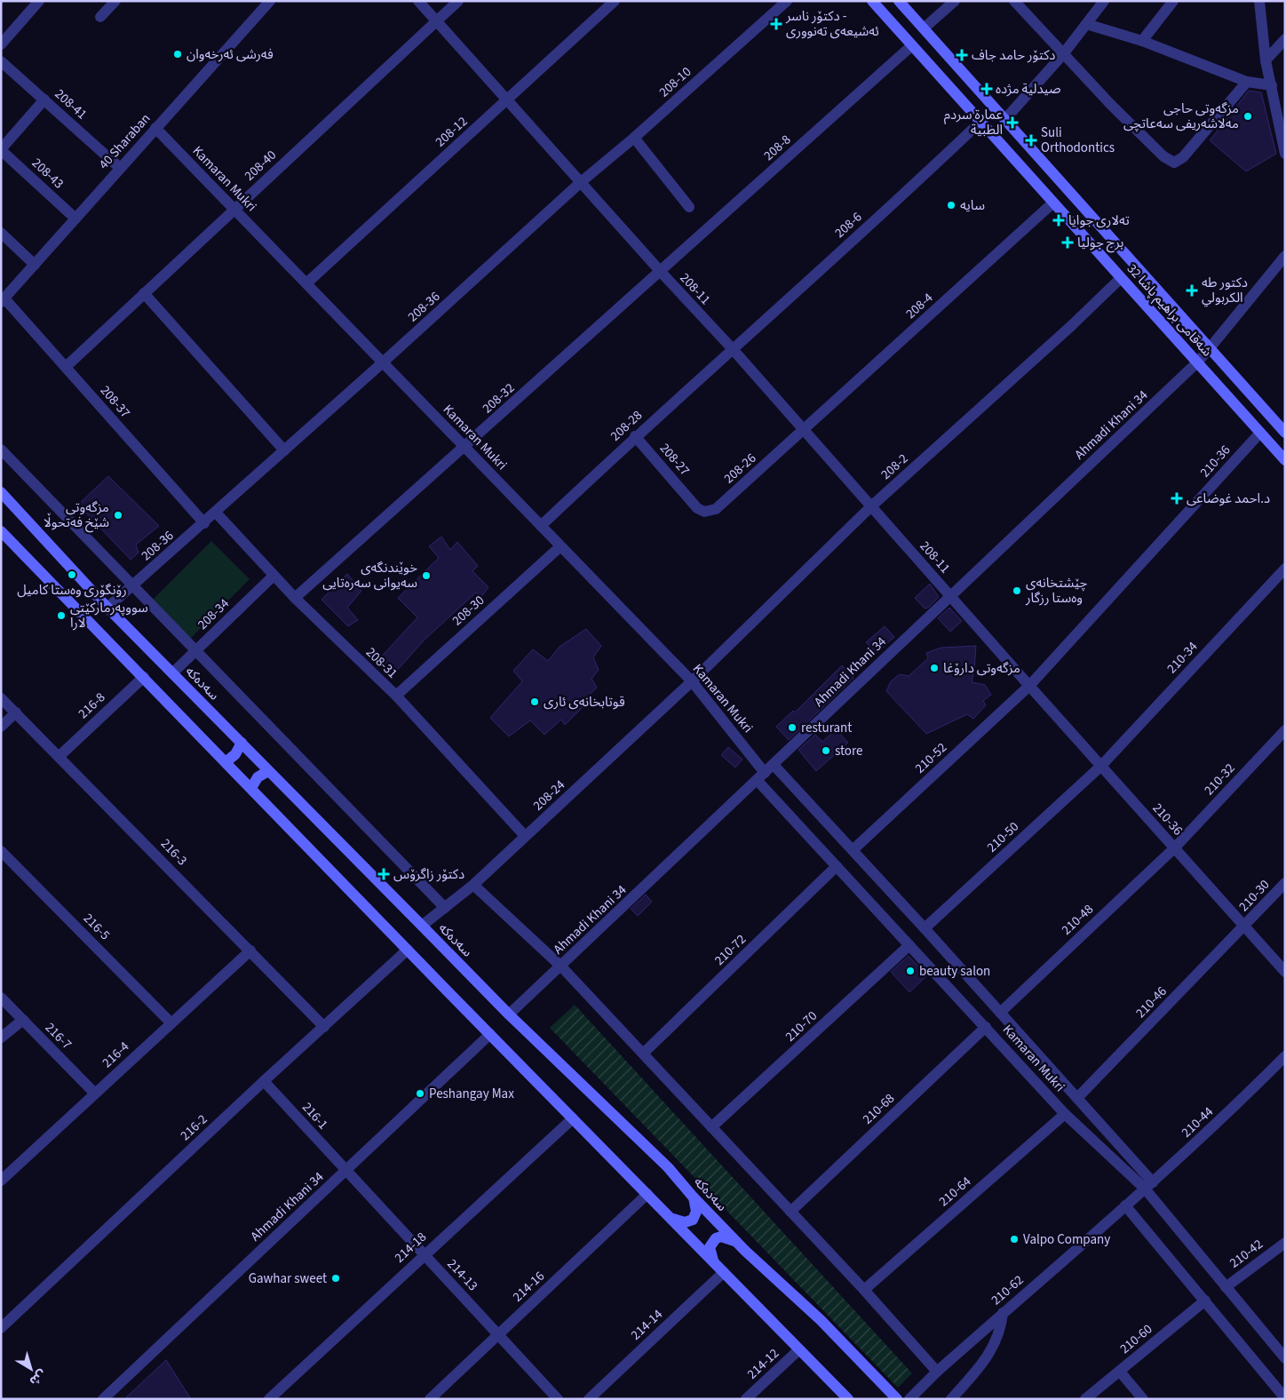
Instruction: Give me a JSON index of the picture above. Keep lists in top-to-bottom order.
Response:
{
  "streets": {
    "main road": ["شەقامی براهیم پاشا 32", "سەدەکە"],
    "street": [
      "208-10",
      "208-41",
      "208-12",
      "40 Sharaban",
      "208-8",
      "208-40",
      "208-43",
      "Kamaran Mukri",
      "208-6",
      "208-11",
      "208-4",
      "208-36",
      "208-32",
      "208-37",
      "Ahmadi Khani 34",
      "208-28",
      "208-27",
      "210-36",
      "208-2",
      "208-26",
      "208-30",
      "208-34",
      "210-34",
      "208-31",
      "216-8",
      "210-52",
      "210-32",
      "208-24",
      "210-50",
      "216-3",
      "210-30",
      "210-48",
      "216-5",
      "210-72",
      "210-46",
      "210-70",
      "216-7",
      "216-4",
      "210-68",
      "216-1",
      "210-44",
      "216-2",
      "210-64",
      "214-18",
      "210-42",
      "214-13",
      "214-16",
      "210-62",
      "214-14",
      "210-60",
      "214-12"
    ]
  },
  "crossings": [
    ["208-10", "208-11"],
    ["208-10", "208-36"],
    ["208-41", "40 Sharaban"],
    ["208-41", "208-43"],
    ["208-12", "Kamaran Mukri"],
    ["208-12", "208-11"],
    ["40 Sharaban", "208-43"],
    ["40 Sharaban", "Kamaran Mukri"],
    ["40 Sharaban", "208-37"],
    ["208-8", "208-11"],
    ["208-8", "شەقامی براهیم پاشا 32"],
    ["208-8", "208-32"],
    ["208-40", "Kamaran Mukri"],
    ["208-40", "208-11"],
    ["208-40", "208-37"],
    ["Kamaran Mukri", "208-36"],
    ["Kamaran Mukri", "208-32"],
    ["Kamaran Mukri", "Ahmadi Khani 34"],
    ["Kamaran Mukri", "208-28"],
    ["Kamaran Mukri", "208-2"],
    ["Kamaran Mukri", "208-30"],
    ["Kamaran Mukri", "210-52"],
    ["Kamaran Mukri", "208-24"],
    ["Kamaran Mukri", "210-50"],
    ["Kamaran Mukri", "210-48"],
    ["Kamaran Mukri", "210-72"],
    ["Kamaran Mukri", "210-46"],
    ["Kamaran Mukri", "210-70"],
    ["Kamaran Mukri", "210-68"],
    ["Kamaran Mukri", "210-44"],
    ["Kamaran Mukri", "210-64"],
    ["Kamaran Mukri", "210-42"],
    ["208-6", "208-11"],
    ["208-6", "شەقامی براهیم پاشا 32"],
    ["208-6", "208-28"],
    ["208-11", "208-4"],
    ["208-11", "208-36"],
    ["208-11", "208-32"],
    ["208-11", "Ahmadi Khani 34"],
    ["208-11", "208-28"],
    ["208-11", "210-36"],
    ["208-11", "208-2"],
    ["208-11", "208-26"],
    ["208-4", "شەقامی براهیم پاشا 32"],
    ["208-4", "208-26"],
    ["208-36", "208-37"],
    ["208-36", "208-31"],
    ["208-36", "سەدەکە"],
    ["شەقامی براهیم پاشا 32", "Ahmadi Khani 34"],
    ["شەقامی براهیم پاشا 32", "210-36"],
    ["شەقامی براهیم پاشا 32", "208-2"],
    ["208-32", "208-31"],
    ["Ahmadi Khani 34", "210-36"],
    ["Ahmadi Khani 34", "سەدەکە"],
    ["Ahmadi Khani 34", "216-1"],
    ["Ahmadi Khani 34", "214-13"],
    ["208-28", "208-27"],
    ["208-27", "208-26"],
    ["210-36", "210-34"],
    ["210-36", "210-52"],
    ["210-36", "210-32"],
    ["210-36", "210-50"],
    ["210-36", "210-30"],
    ["210-36", "210-48"],
    ["210-36", "210-46"],
    ["208-2", "208-24"],
    ["208-30", "208-31"],
    ["208-34", "208-31"],
    ["208-34", "سەدەکە"],
    ["210-34", "210-50"],
    ["208-31", "208-24"],
    ["سەدەکە", "208-24"],
    ["216-8", "216-3"],
    ["210-32", "210-48"],
    ["216-3", "216-4"],
    ["216-3", "216-2"],
    ["210-30", "210-46"],
    ["216-5", "216-4"],
    ["216-7", "216-4"],
    ["216-1", "216-2"],
    ["216-1", "214-13"],
    ["210-44", "210-62"],
    ["214-18", "214-13"],
    ["214-13", "214-16"]
  ],
  "places": {
    "health": [
      "دکتۆر ناسر - ئەشیعەی تەنووری",
      "دکتۆر حامد جاف",
      "صيدلية مژده",
      "عمارة سردم الطبية",
      "Suli Orthodontics",
      "تەلاری جوایا",
      "برج جوليا",
      "دكتور طه الكربولي",
      "د.احمد غوضاعی",
      "دکتۆر زاگرۆس"
    ],
    "other": [
      "فەرشی ئەرخەوان",
      "مزگەوتی حاجی مەلاشەریفی سەعاتچی",
      "سایە",
      "مزگەوتی شێخ فەتحوڵا",
      "رۆنگۆری وەستا کامیل",
      "خوێندنگەی سەیوانی سەرەتایی",
      "چێشتخانەی وەستا رزگار",
      "سووپەرمارکێتی لارا",
      "مزگەوتی دارۆغا",
      "قوتابخانەی ئاری",
      "resturant",
      "store",
      "beauty salon",
      "Peshangay Max",
      "Valpo Company",
      "Gawhar sweet"
    ]
  },
  "north": "bottom right"
}
